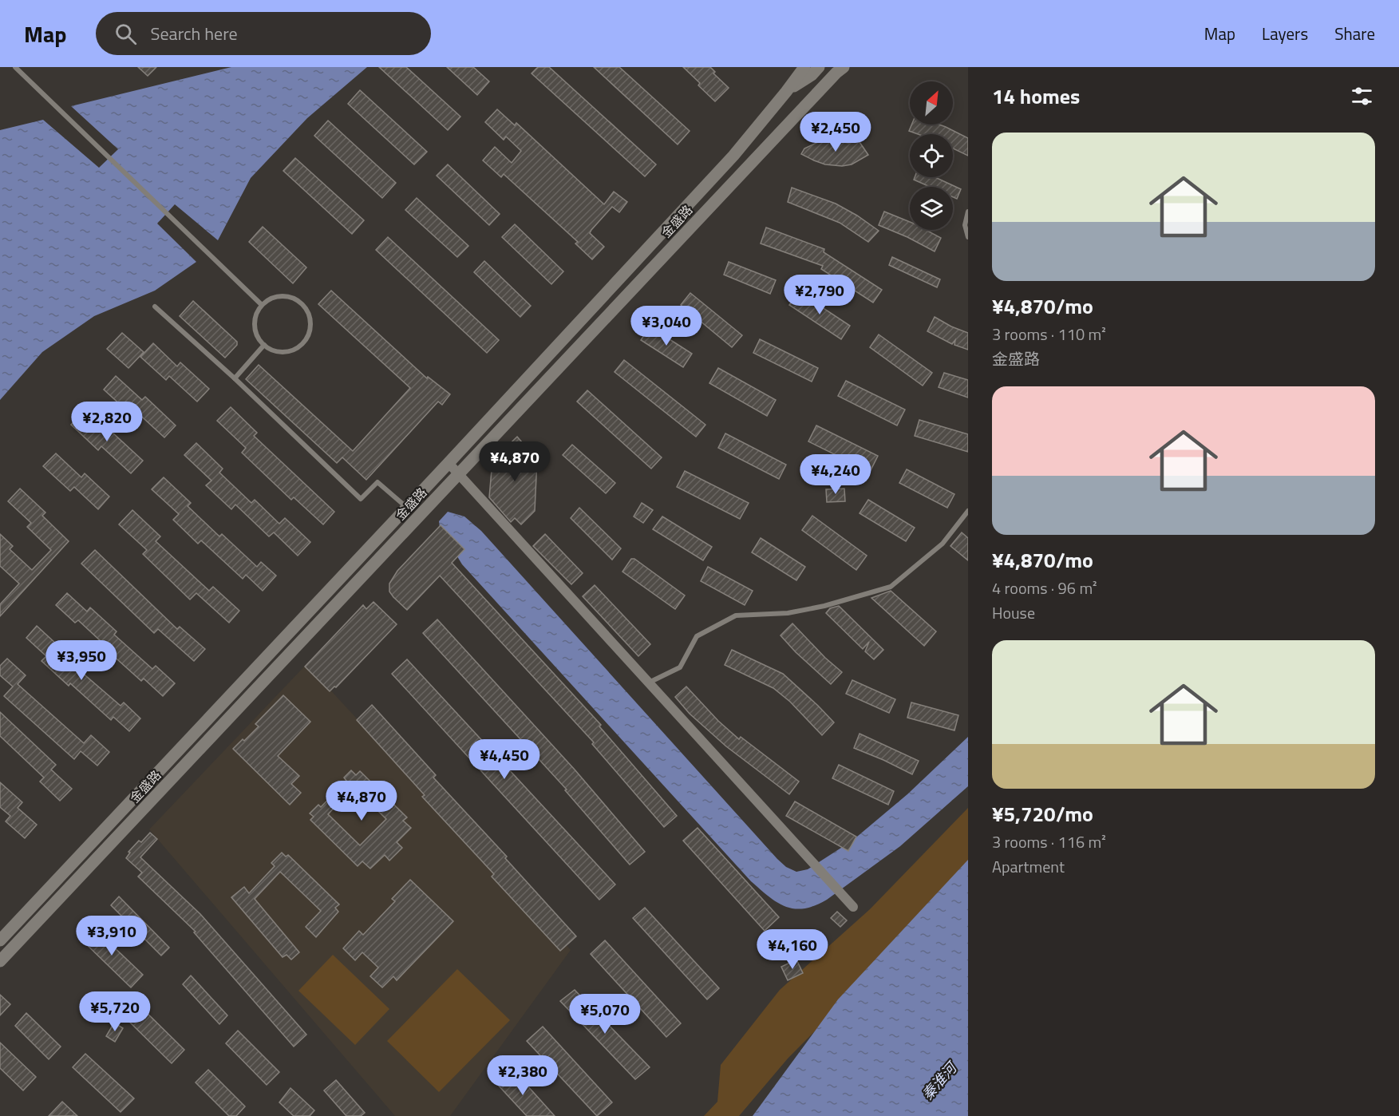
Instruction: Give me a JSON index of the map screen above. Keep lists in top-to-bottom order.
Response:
{
  "streets": {
    "street": ["金盛路"]
  },
  "water": ["秦淮河"],
  "north": "top right",
  "page": {
    "header": "Map",
    "search": "Search here",
    "nav": ["Map", "Layers", "Share"],
    "heading": "14 homes",
    "price": [
      "¥2,450",
      "¥2,790",
      "¥3,040",
      "¥2,820",
      "¥4,870",
      "¥4,240",
      "¥3,950",
      "¥4,450",
      "¥4,870",
      "¥3,910",
      "¥4,160",
      "¥5,720",
      "¥5,070",
      "¥2,380"
    ],
    "list": [
      {
        "name": "¥4,870/mo",
        "note": "3 rooms · 110 m² · 金盛路"
      },
      {
        "name": "¥4,870/mo",
        "note": "4 rooms · 96 m² · House"
      },
      {
        "name": "¥5,720/mo",
        "note": "3 rooms · 116 m² · Apartment"
      }
    ]
  }
}
